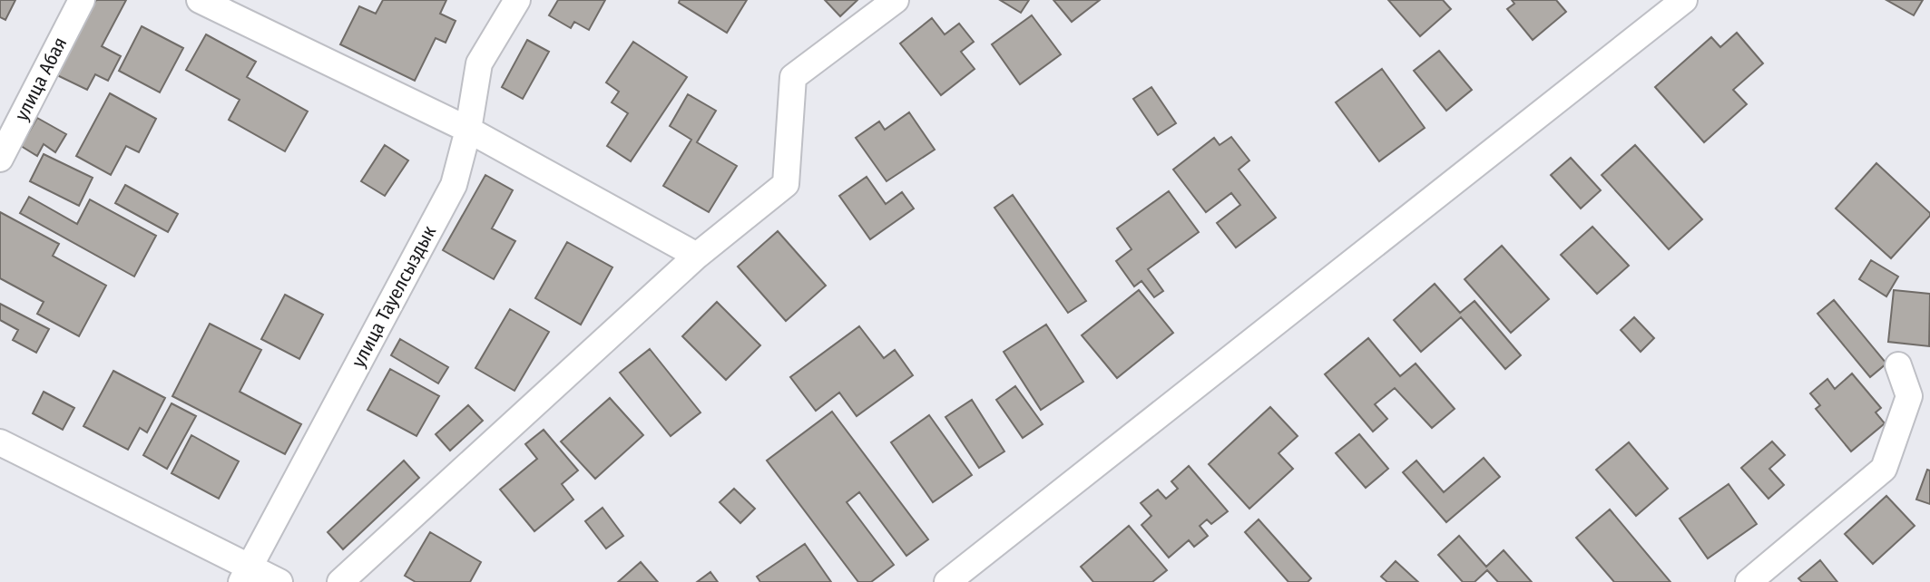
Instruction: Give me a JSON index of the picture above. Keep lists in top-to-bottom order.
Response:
{
  "streets": {
    "street": ["улица Абая", "улица Тауелсыздык"]
  }
}
